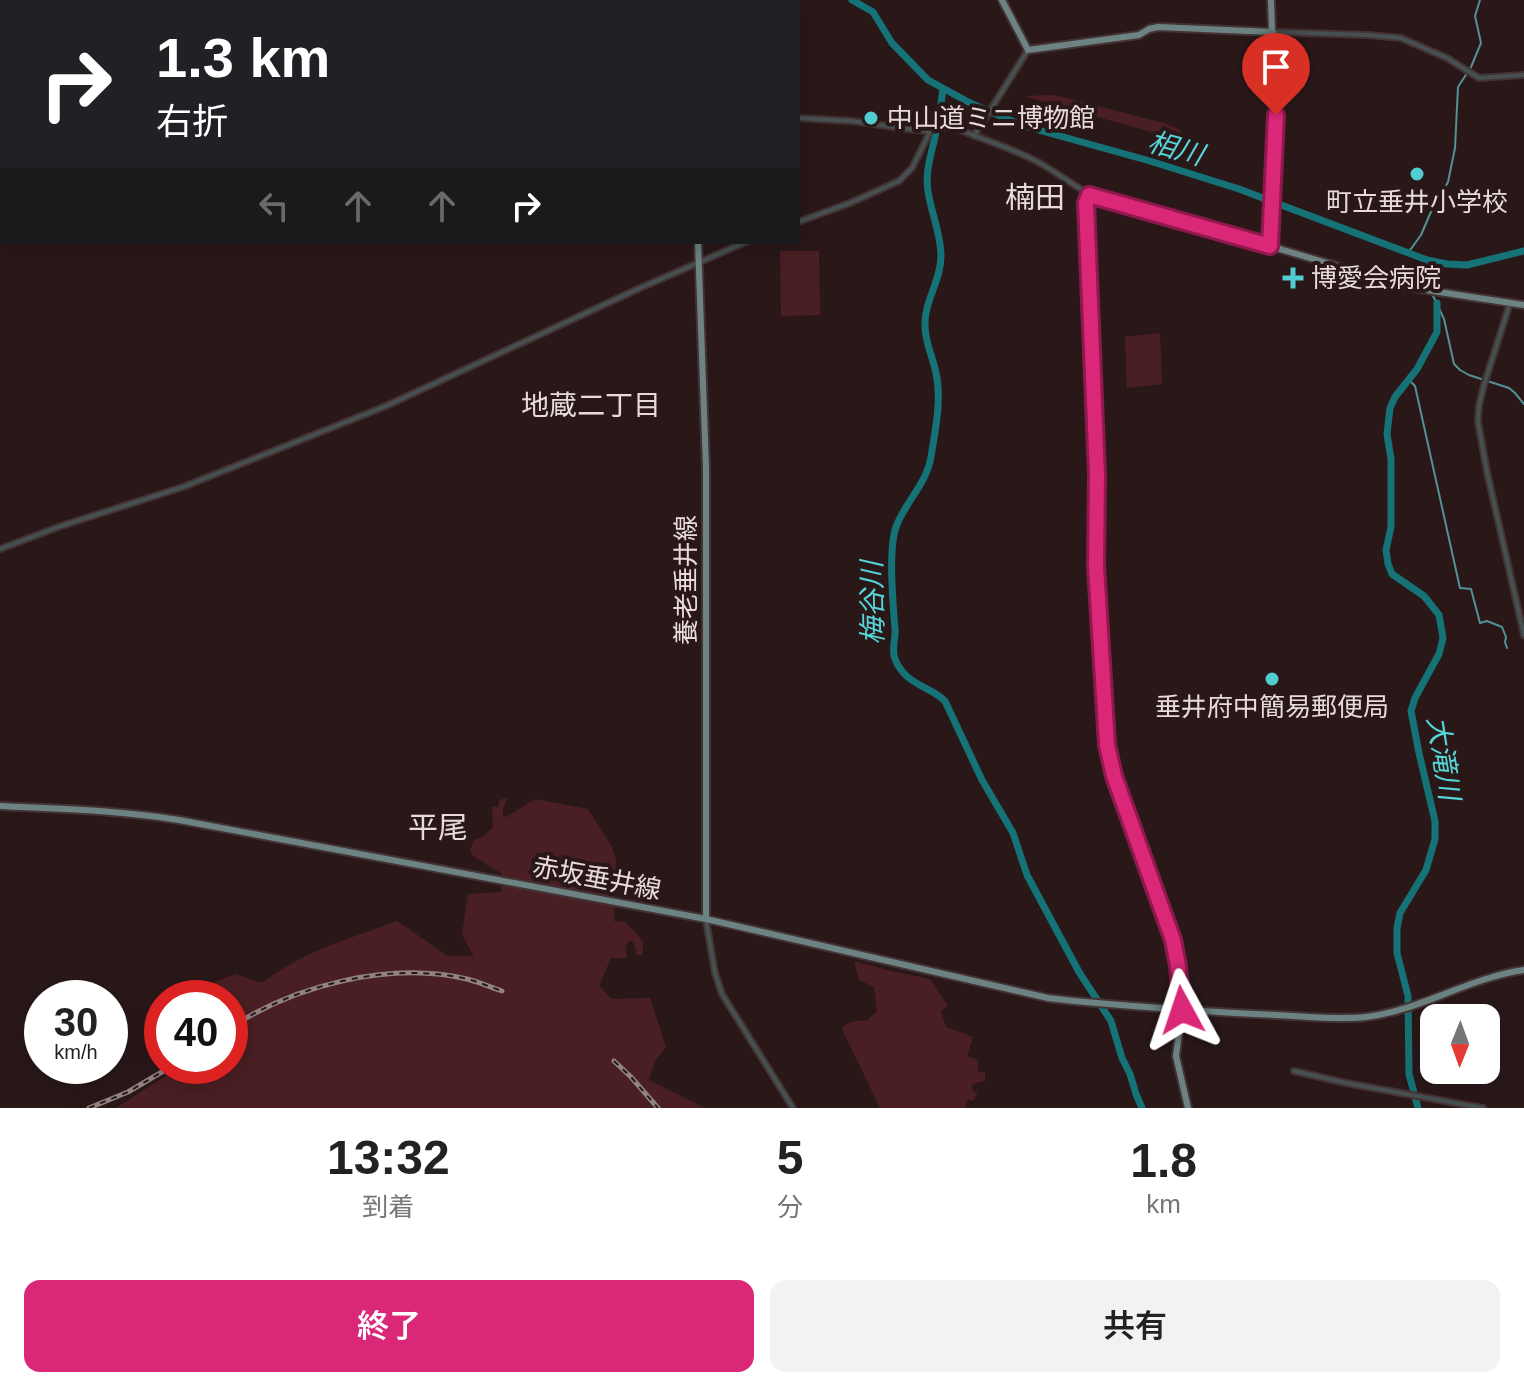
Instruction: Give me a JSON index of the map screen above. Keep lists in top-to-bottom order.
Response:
{
  "streets": {
    "main road": ["養老垂井線", "赤坂垂井線"]
  },
  "crossings": [
    ["養老垂井線", "赤坂垂井線"]
  ],
  "districts": ["楠田", "地蔵二丁目", "平尾"],
  "water": ["相川", "梅谷川", "大滝川"],
  "places": {
    "other": ["中山道ミニ博物館", "町立垂井小学校", "垂井府中簡易郵便局"],
    "health": ["博愛会病院"]
  },
  "north": "bottom",
  "page": {
    "turn": ["1.3 km", "右折"],
    "speed": "30 km/h",
    "limit": "40",
    "eta": [
      "13:32",
      "到着",
      "5",
      "分",
      "1.8",
      "km"
    ],
    "buttons": ["終了", "共有"]
  }
}
